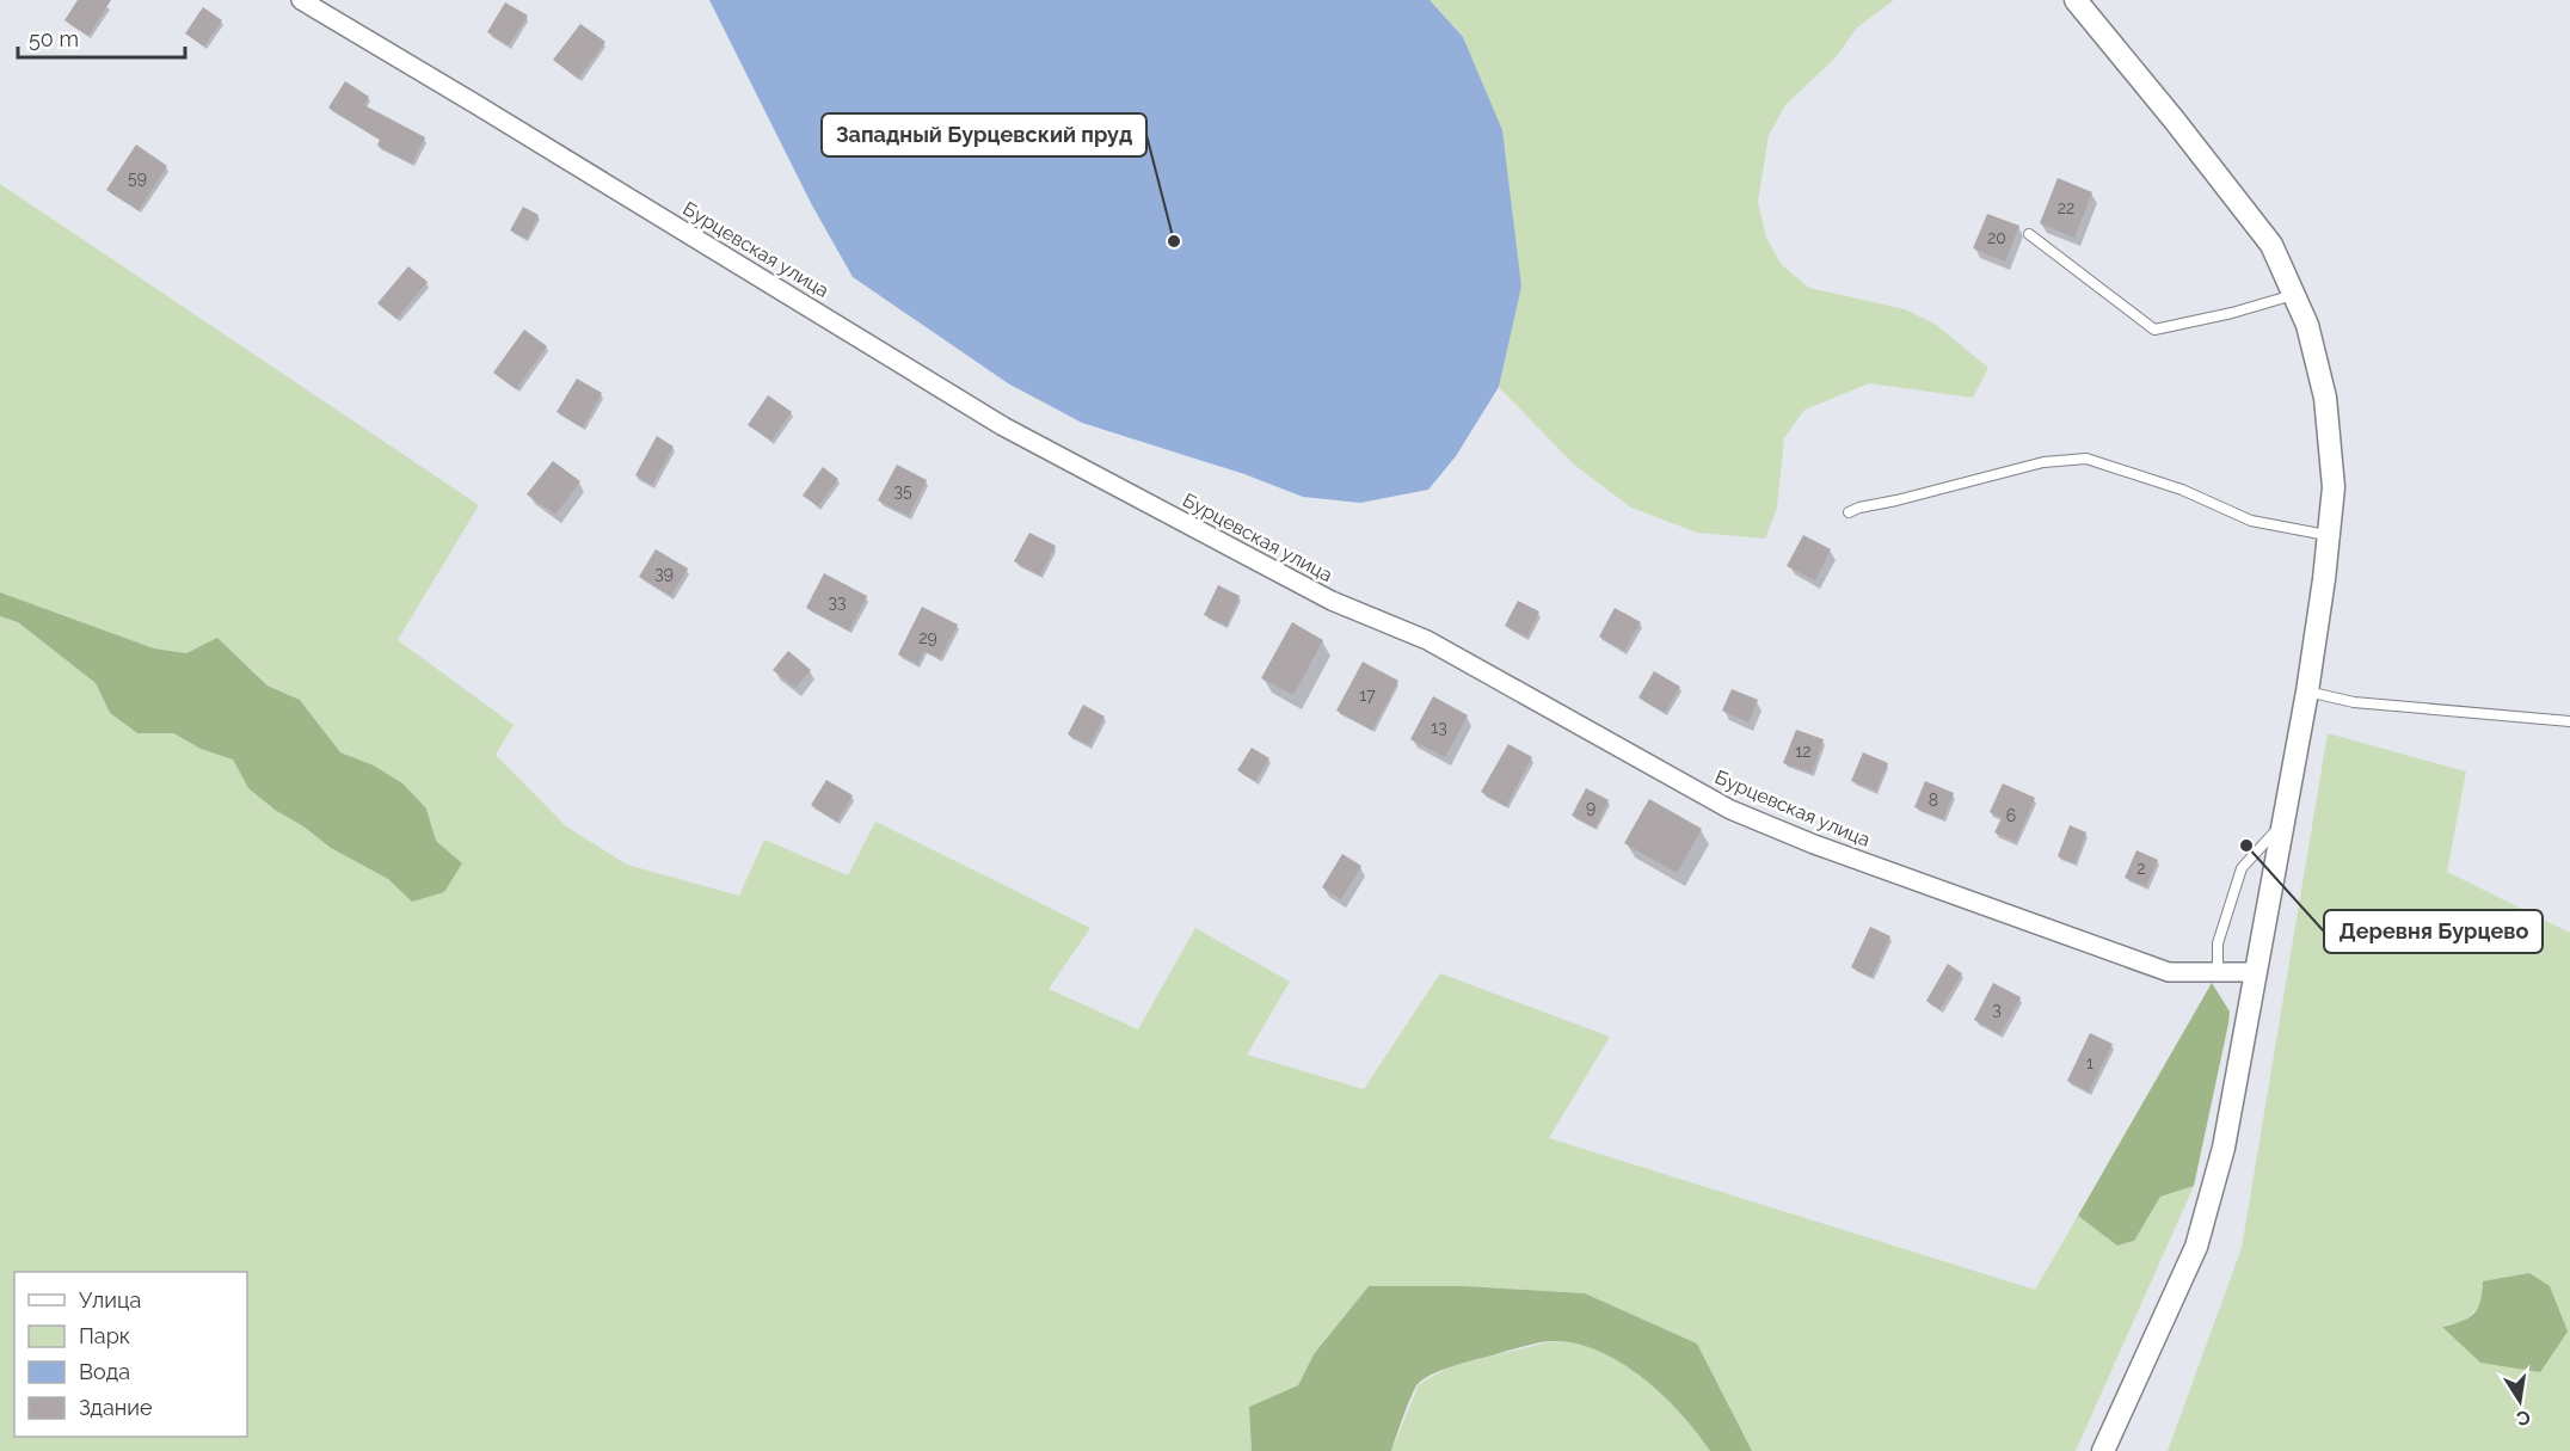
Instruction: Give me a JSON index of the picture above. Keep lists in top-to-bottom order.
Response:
{
  "streets": {
    "street": ["Бурцевская улица"]
  },
  "places": ["Западный Бурцевский пруд", "Деревня Бурцево"],
  "house_numbers": [
    "59",
    "22",
    "20",
    "35",
    "39",
    "33",
    "29",
    "17",
    "13",
    "12",
    "8",
    "9",
    "6",
    "2",
    "3",
    "1"
  ],
  "legend": [
    "Улица",
    "Парк",
    "Вода",
    "Здание"
  ],
  "scale_bar": "50 m",
  "north": "bottom"
}
